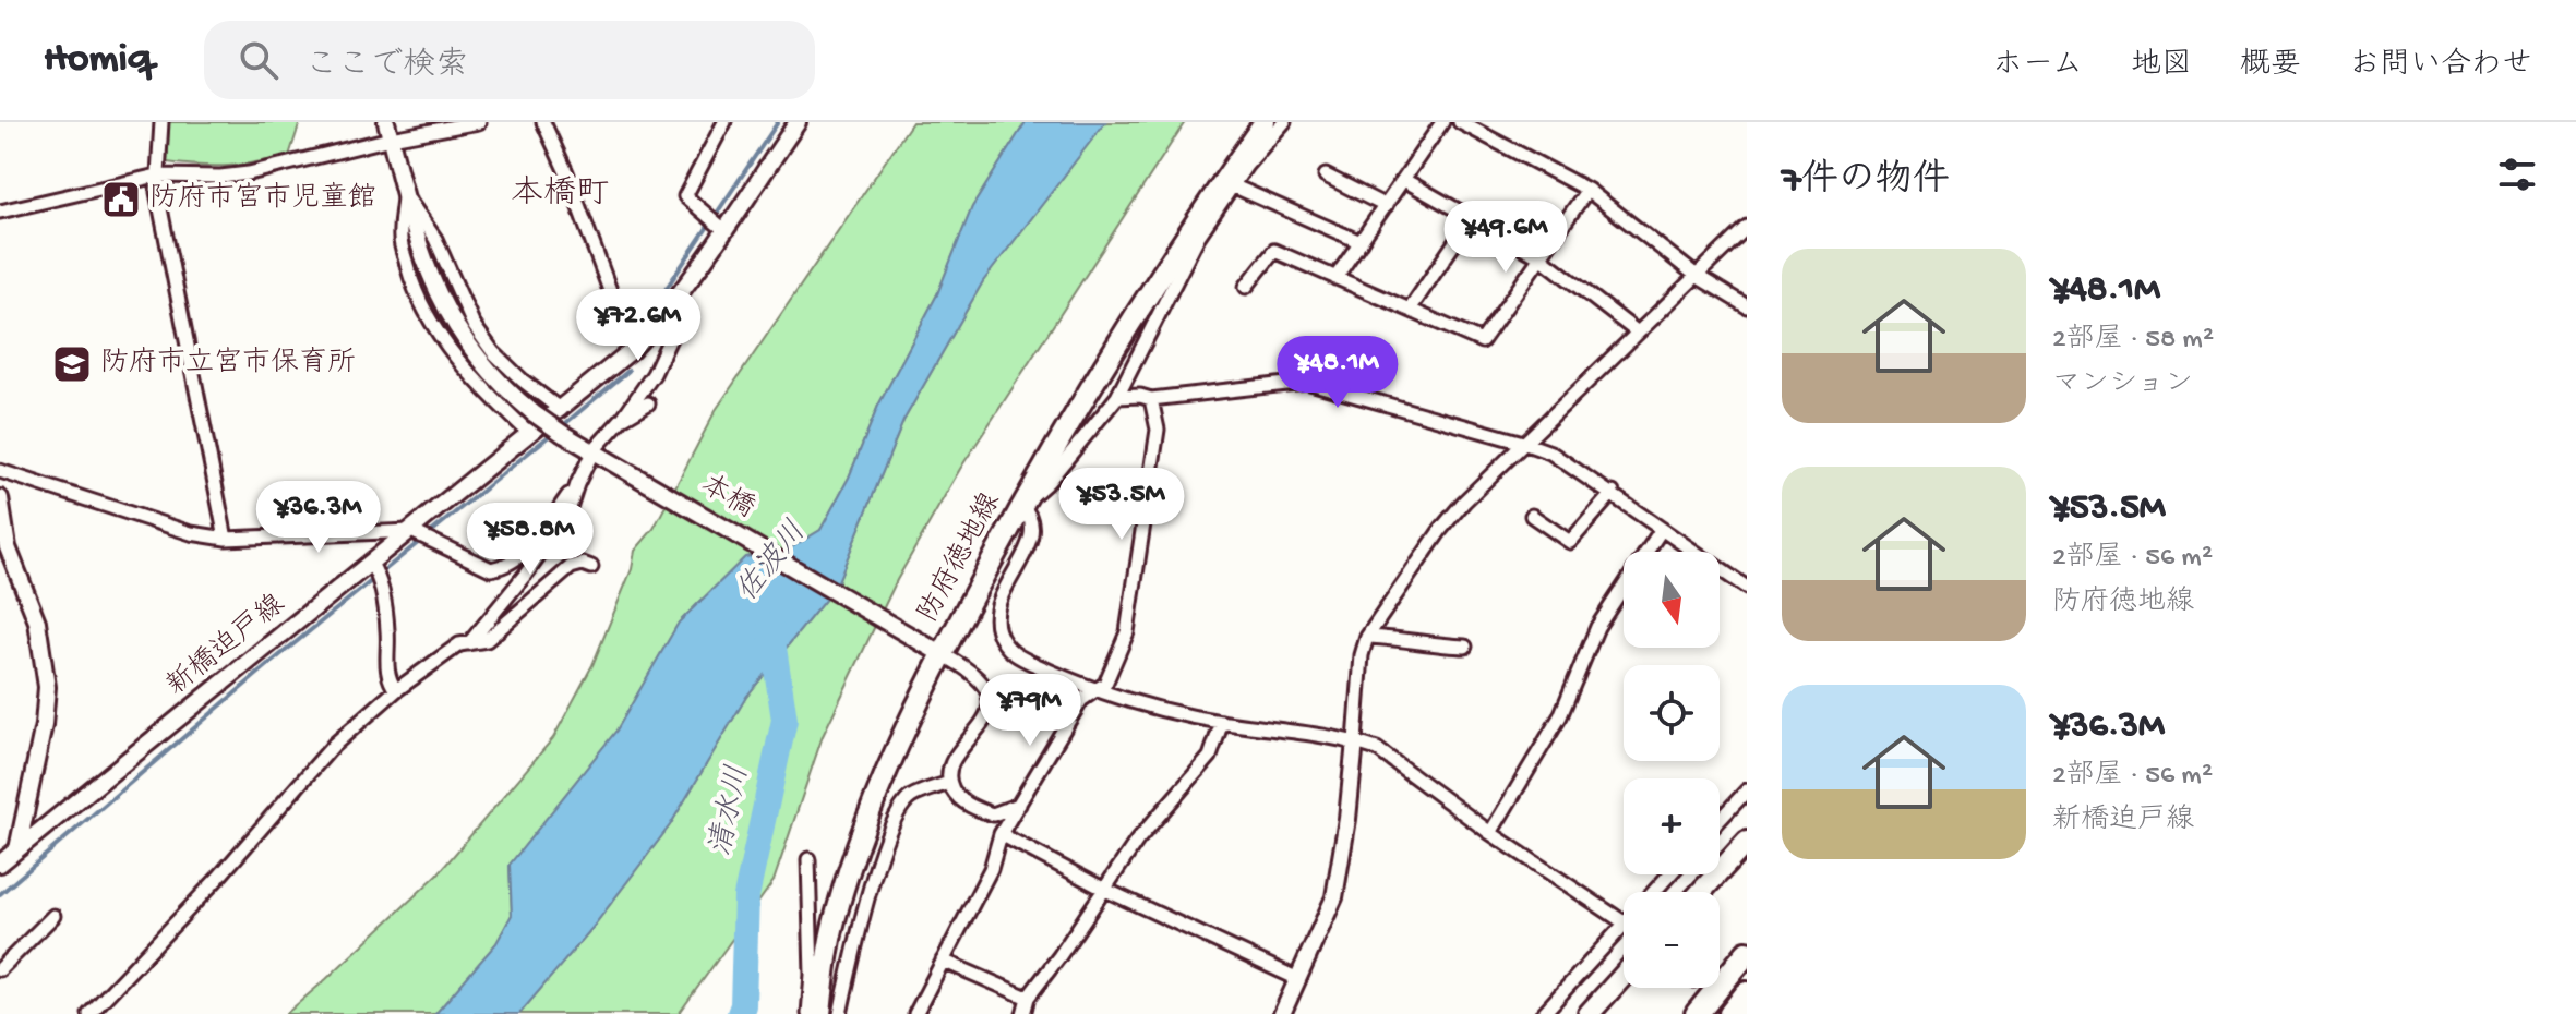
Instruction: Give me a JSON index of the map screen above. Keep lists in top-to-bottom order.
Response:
{
  "streets": {
    "main road": ["防府徳地線"],
    "street": ["本橋", "新橋迫戸線"]
  },
  "crossings": [
    ["本橋", "防府徳地線"]
  ],
  "districts": ["本橋町"],
  "water": ["佐波川", "清水川"],
  "places": {
    "public building": ["防府市宮市児童館"],
    "school or university": ["防府市立宮市保育所"]
  },
  "north": "bottom",
  "page": {
    "header": "Homiq",
    "search": "ここで検索",
    "nav": [
      "ホーム",
      "地図",
      "概要",
      "お問い合わせ"
    ],
    "heading": "7件の物件",
    "price": [
      "¥49.6M",
      "¥72.6M",
      "¥48.1M",
      "¥53.5M",
      "¥36.3M",
      "¥58.8M",
      "¥79M"
    ],
    "list": [
      {
        "name": "¥48.1M",
        "note": "2部屋 · 58 m² · マンション"
      },
      {
        "name": "¥53.5M",
        "note": "2部屋 · 56 m² · 防府徳地線"
      },
      {
        "name": "¥36.3M",
        "note": "2部屋 · 56 m² · 新橋迫戸線"
      }
    ],
    "map_buttons": ["+", "−"]
  }
}
